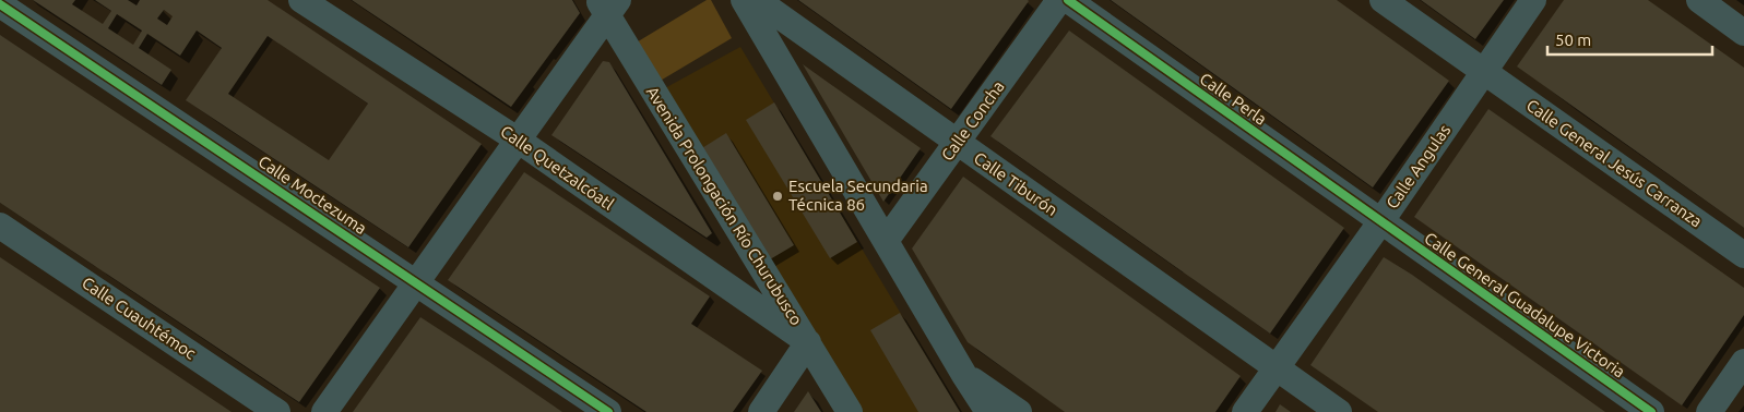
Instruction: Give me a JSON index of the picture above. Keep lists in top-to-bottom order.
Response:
{
  "streets": {
    "street": [
      "Calle Perla",
      "Calle Concha",
      "Calle General Jesús Carranza",
      "Calle Angulas",
      "Calle Quetzalcóatl",
      "Calle Tiburón",
      "Calle Moctezuma",
      "Avenida Prolongación Río Churubusco",
      "Calle General Guadalupe Victoria",
      "Calle Cuauhtémoc"
    ]
  },
  "crossings": [
    ["Calle Perla", "Calle Angulas"],
    ["Calle Perla", "Calle General Guadalupe Victoria"],
    ["Calle Concha", "Calle Tiburón"],
    ["Calle General Jesús Carranza", "Calle Angulas"],
    ["Calle Angulas", "Calle Tiburón"],
    ["Calle Angulas", "Calle General Guadalupe Victoria"],
    ["Calle Quetzalcóatl", "Avenida Prolongación Río Churubusco"]
  ],
  "places": ["Escuela Secundaria Técnica 86"],
  "scale_bar": "50 m"
}
